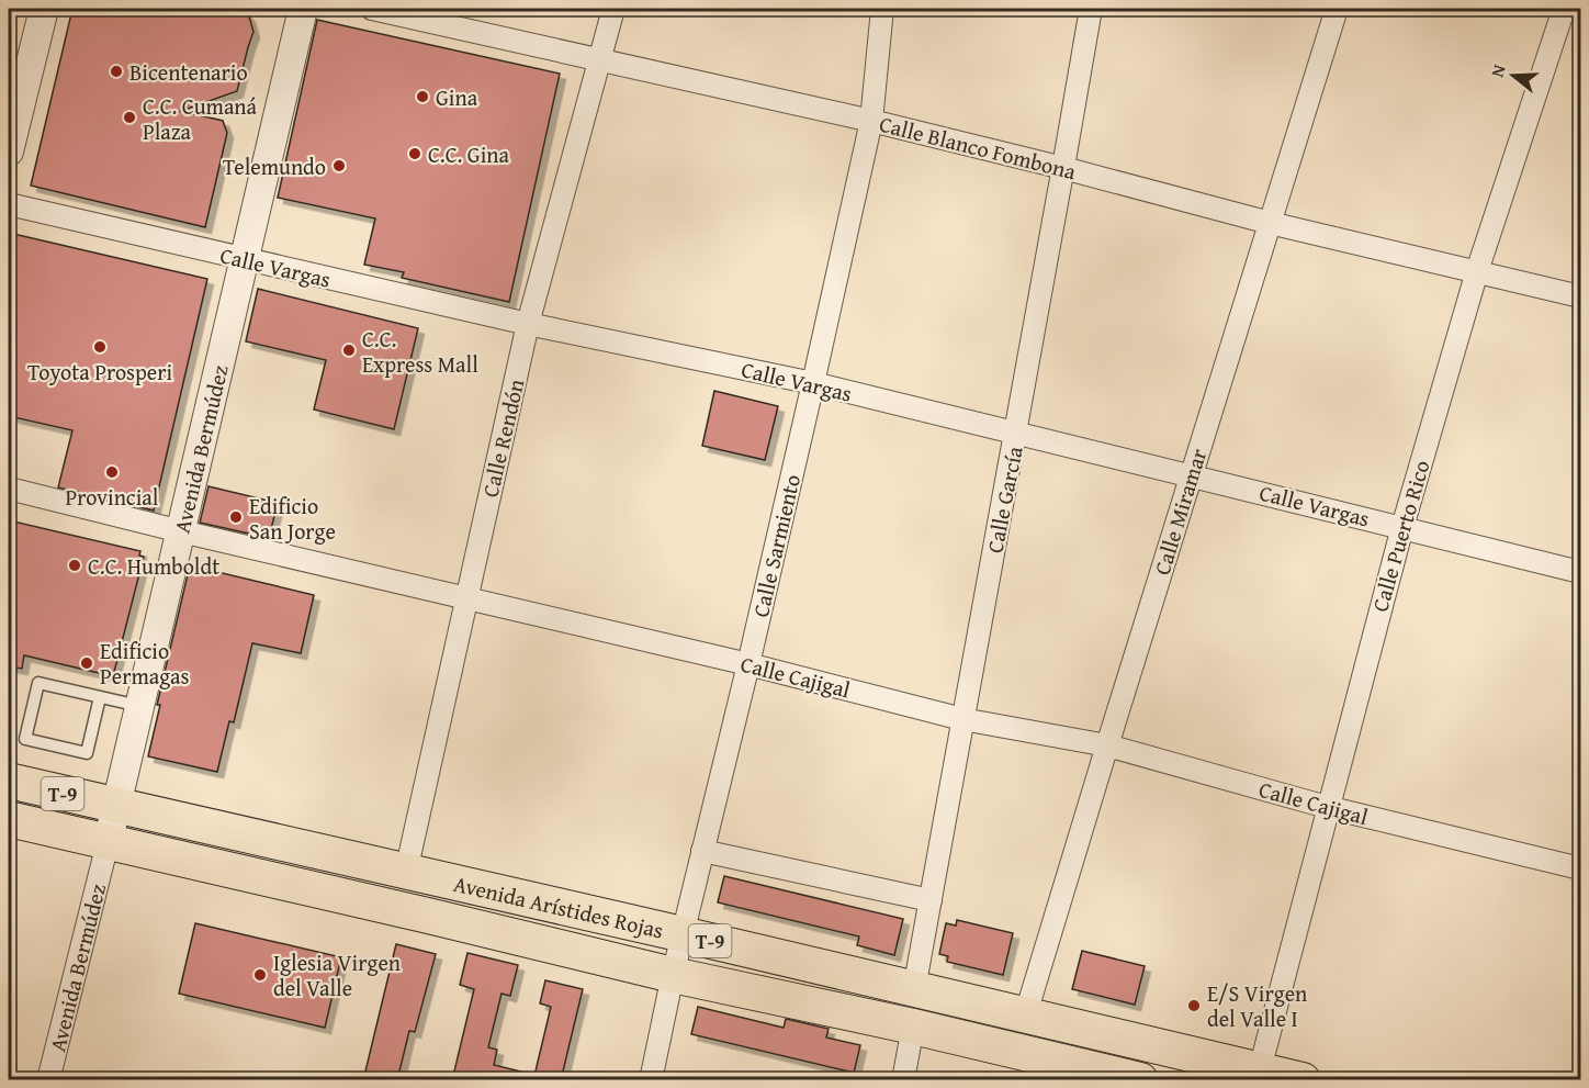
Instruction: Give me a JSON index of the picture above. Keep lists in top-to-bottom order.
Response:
{
  "streets": {
    "main road": ["T-9", "Avenida Arístides Rojas"],
    "street": [
      "Calle Blanco Fombona",
      "Calle Vargas",
      "Calle Rendón",
      "Avenida Bermúdez",
      "Calle García",
      "Calle Miramar",
      "Calle Puerto Rico",
      "Calle Sarmiento",
      "Calle Cajigal"
    ]
  },
  "crossings": [
    ["Calle Blanco Fombona", "Calle Rendón"],
    ["Calle Blanco Fombona", "Calle García"],
    ["Calle Blanco Fombona", "Calle Miramar"],
    ["Calle Blanco Fombona", "Calle Puerto Rico"],
    ["Calle Blanco Fombona", "Calle Sarmiento"],
    ["Calle Vargas", "Calle Rendón"],
    ["Calle Vargas", "Avenida Bermúdez"],
    ["Calle Vargas", "Calle García"],
    ["Calle Vargas", "Calle Miramar"],
    ["Calle Vargas", "Calle Puerto Rico"],
    ["Calle Vargas", "Calle Sarmiento"],
    ["Calle Rendón", "Calle Cajigal"],
    ["Calle Rendón", "Avenida Arístides Rojas"],
    ["Avenida Bermúdez", "Calle Cajigal"],
    ["Avenida Bermúdez", "Avenida Arístides Rojas"],
    ["Calle García", "Calle Cajigal"],
    ["Calle García", "Avenida Arístides Rojas"],
    ["Calle Miramar", "Calle Cajigal"],
    ["Calle Miramar", "Avenida Arístides Rojas"],
    ["Calle Puerto Rico", "Calle Cajigal"],
    ["Calle Puerto Rico", "Avenida Arístides Rojas"],
    ["Calle Sarmiento", "Calle Cajigal"],
    ["Calle Sarmiento", "Avenida Arístides Rojas"]
  ],
  "places": [
    "Bicentenario",
    "Gina",
    "C.C. Cumaná Plaza",
    "C.C. Gina",
    "Telemundo",
    "Toyota Prosperi",
    "C.C. Express Mall",
    "Provincial",
    "Edificio San Jorge",
    "C.C. Humboldt",
    "Edificio Permagas",
    "Iglesia Virgen del Valle",
    "E/S Virgen del Valle I"
  ],
  "north": "left"
}
